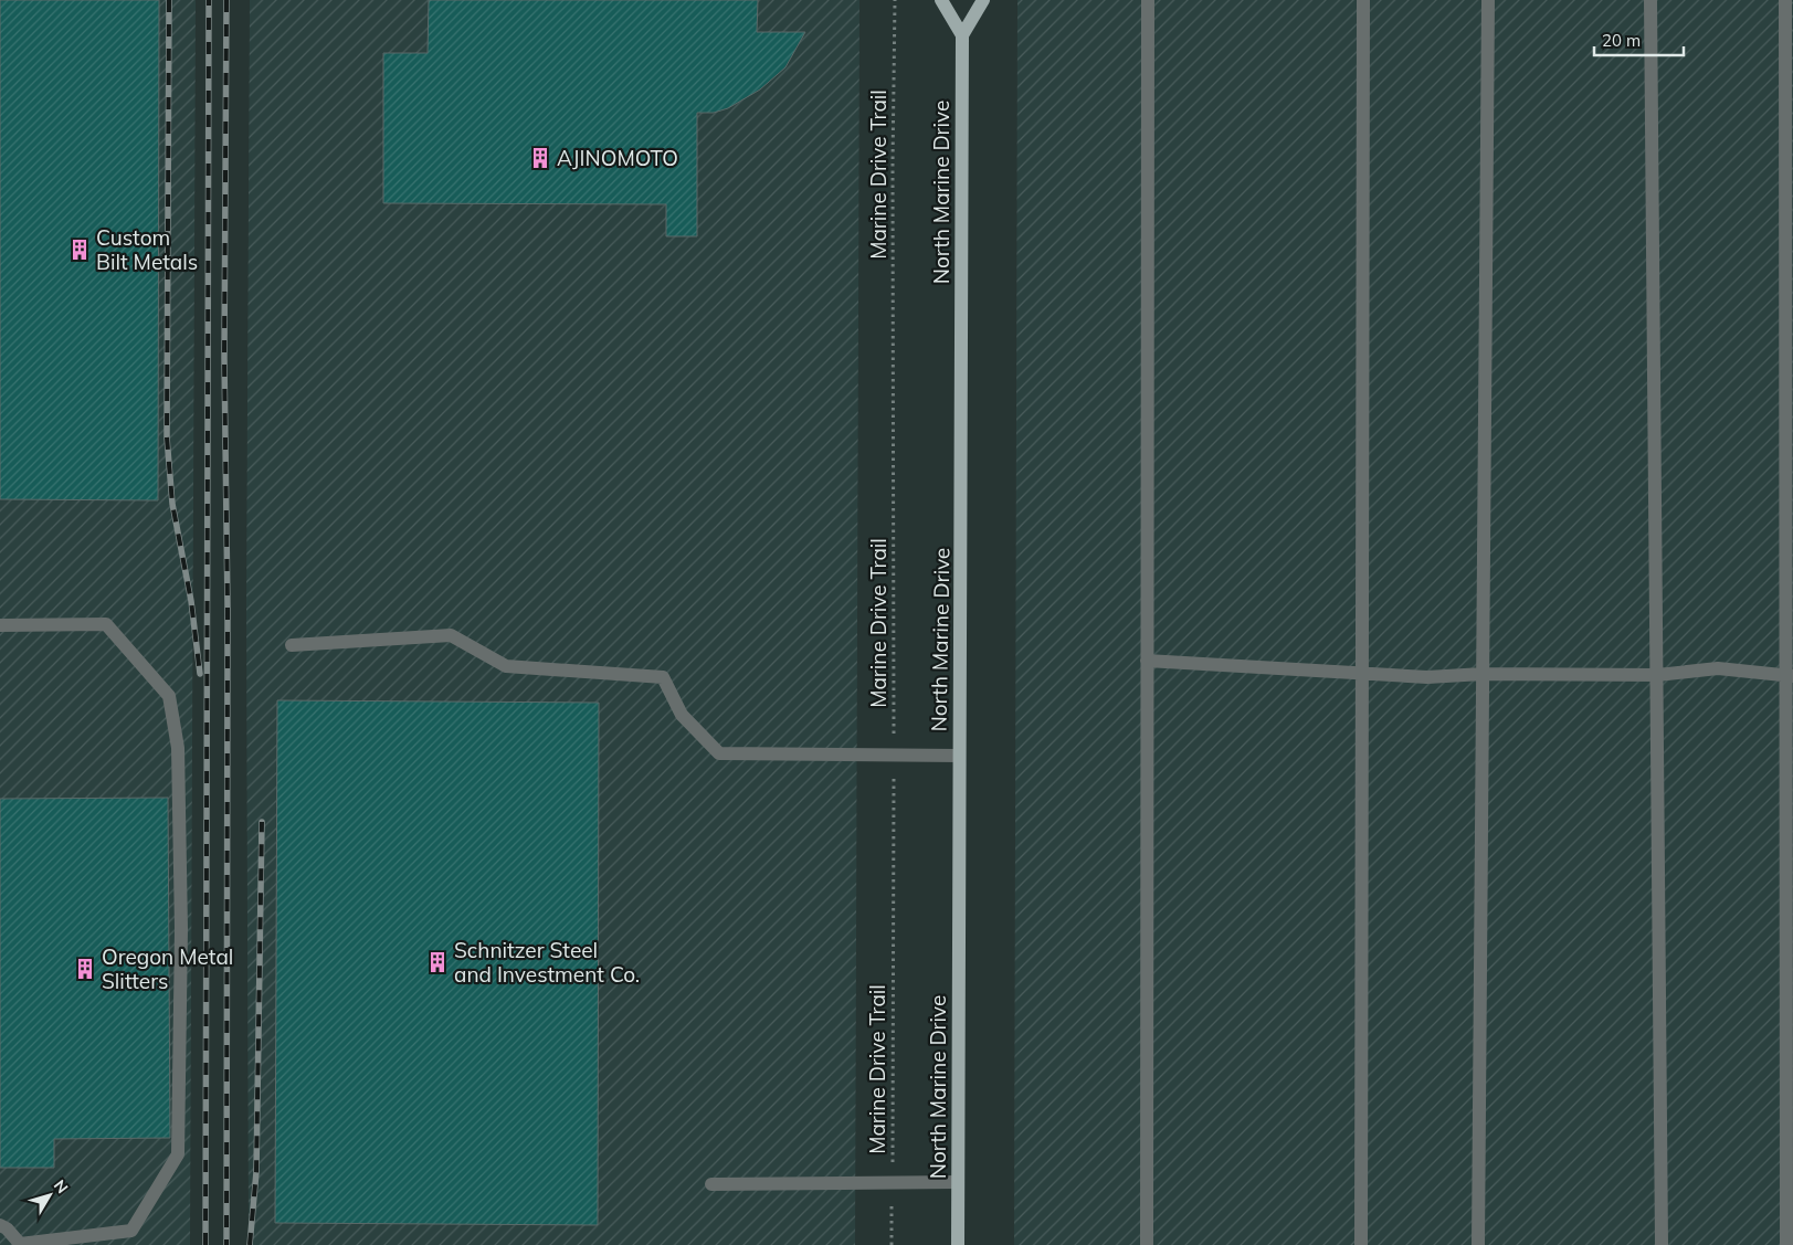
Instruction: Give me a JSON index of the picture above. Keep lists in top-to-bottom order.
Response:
{
  "streets": {
    "main road": ["North Marine Drive"],
    "path": ["Marine Drive Trail"]
  },
  "places": {
    "building": [
      "AJINOMOTO",
      "Custom Bilt Metals",
      "Schnitzer Steel and Investment Co.",
      "Oregon Metal Slitters"
    ]
  },
  "scale_bar": "20 m",
  "north": "top right"
}
